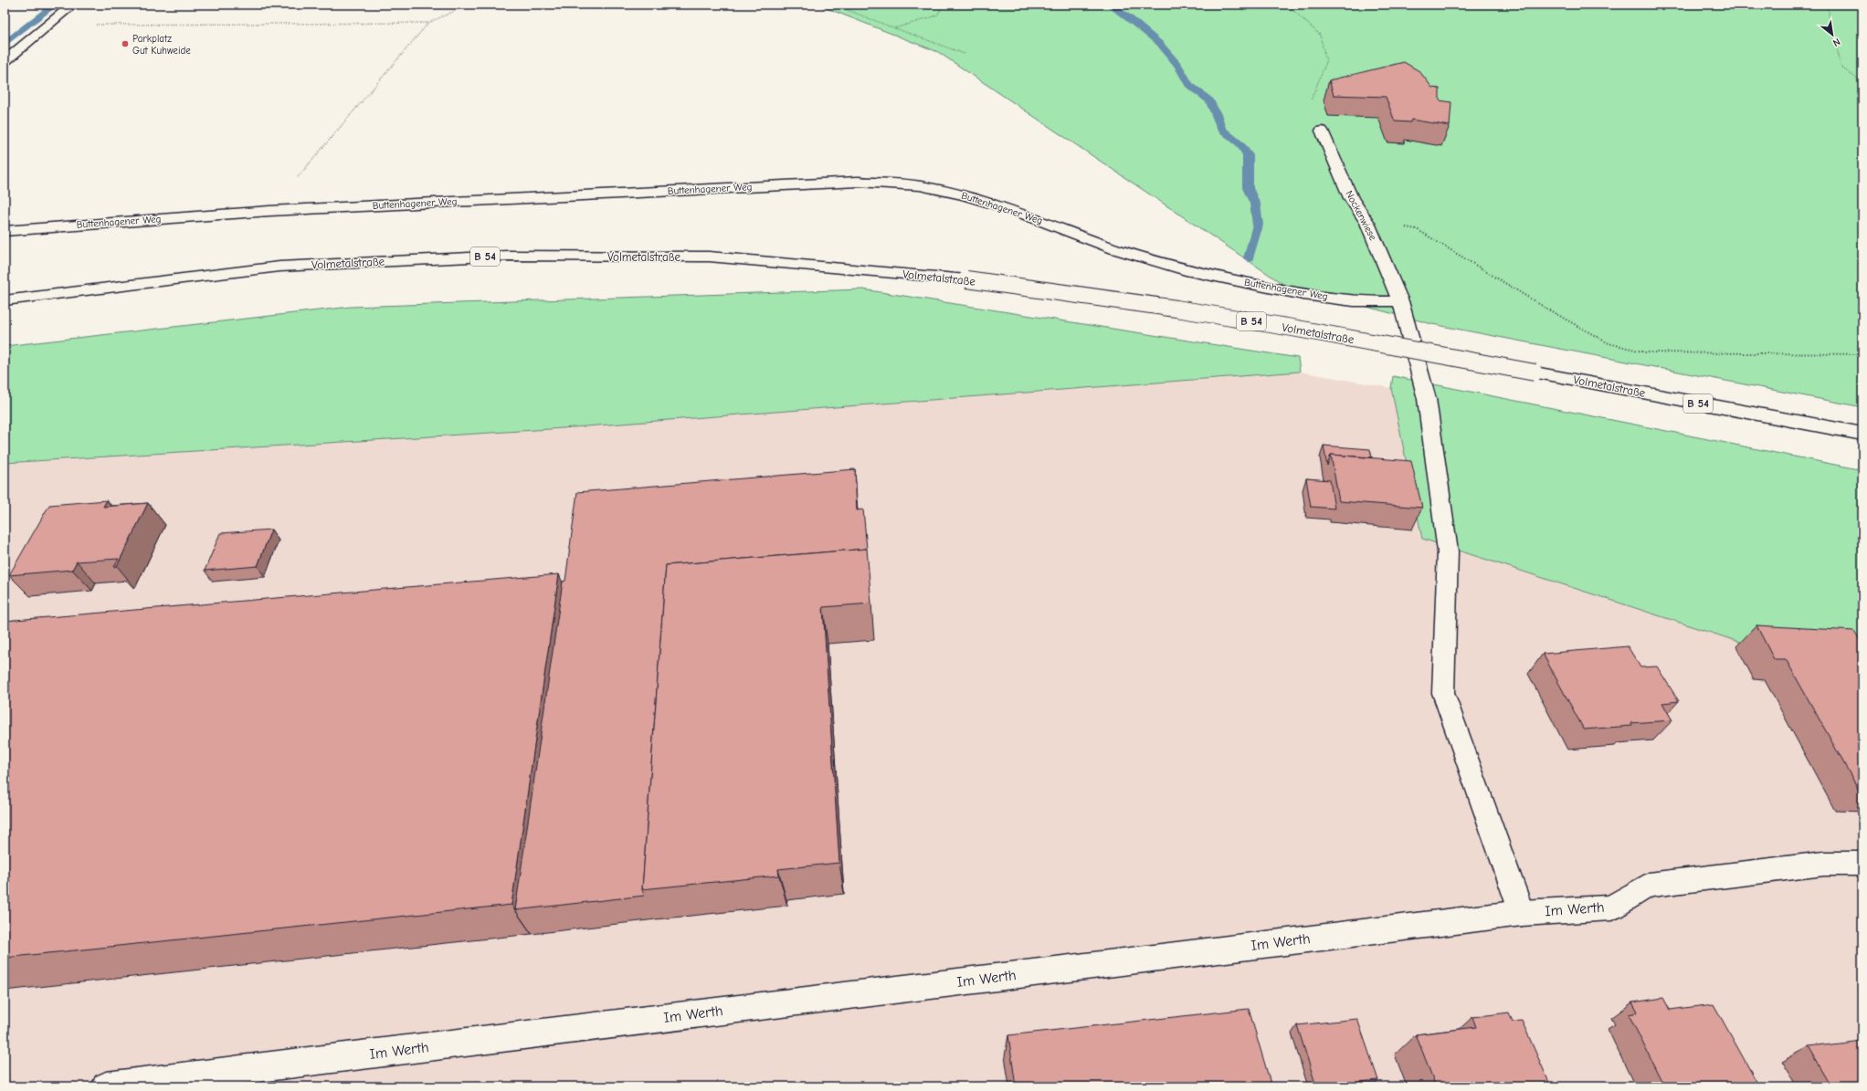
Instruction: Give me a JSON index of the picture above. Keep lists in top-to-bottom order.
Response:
{
  "streets": {
    "main road": [
      "Buttenhagener Weg",
      "Nockenwiese",
      "B 54",
      "Volmetalstraße",
      "Im Werth"
    ]
  },
  "crossings": [
    ["Buttenhagener Weg", "Nockenwiese"],
    ["Nockenwiese", "Im Werth"]
  ],
  "places": ["Parkplatz Gut Kuhweide"],
  "north": "bottom right"
}
